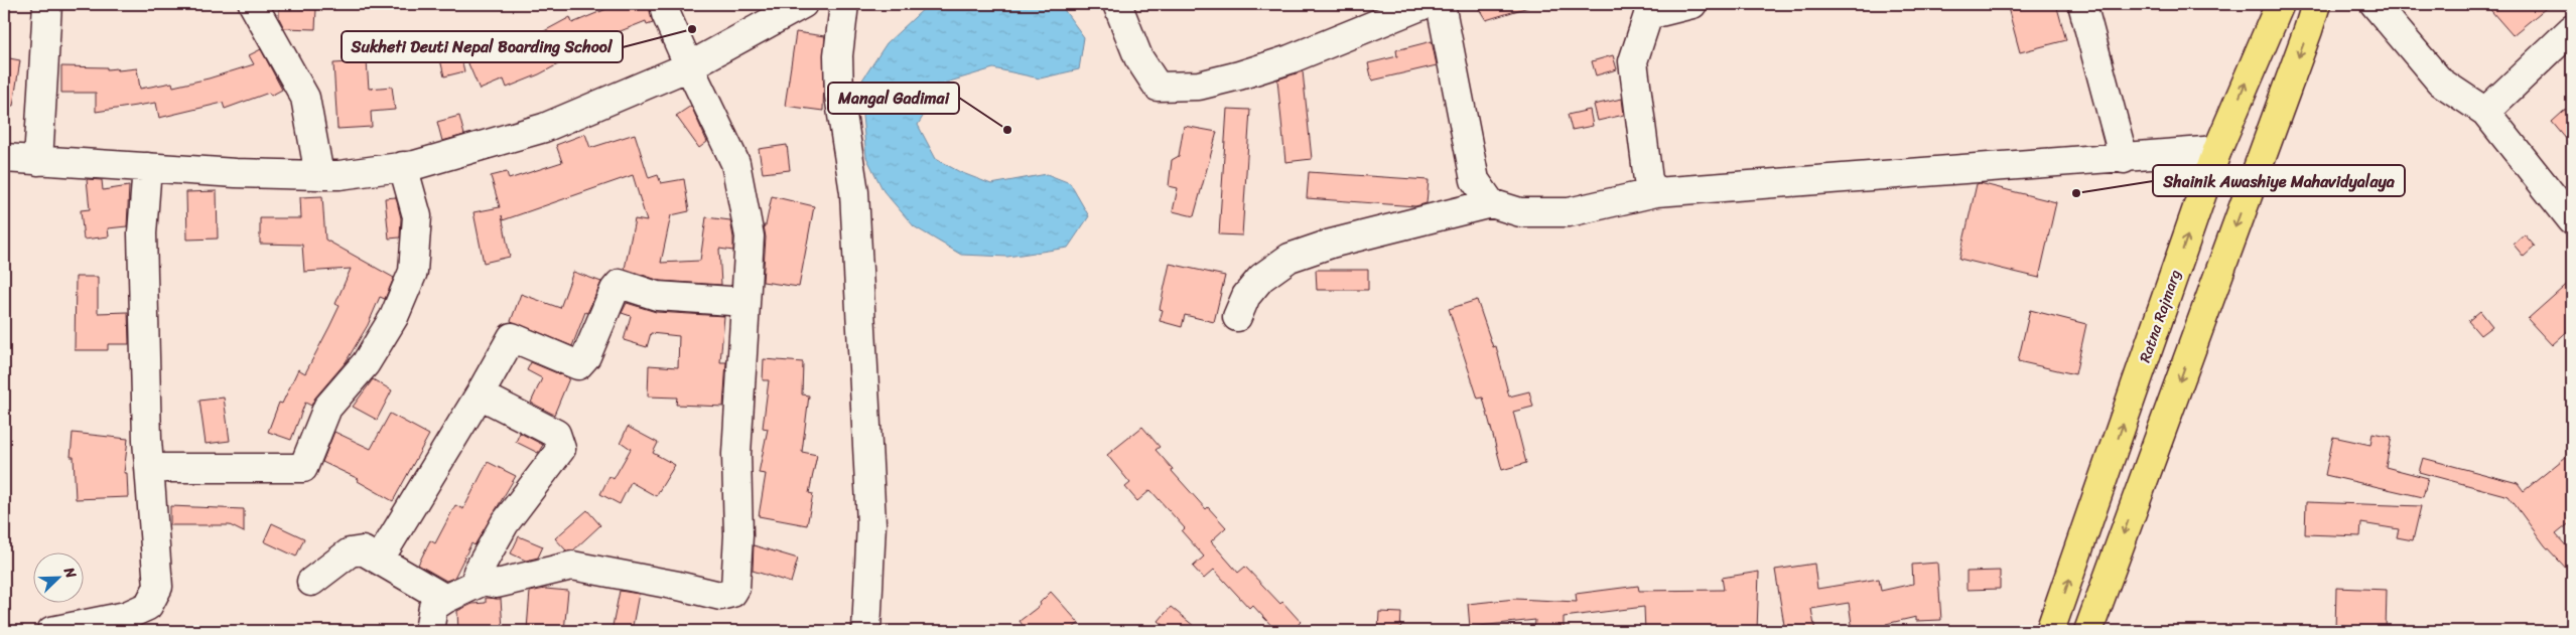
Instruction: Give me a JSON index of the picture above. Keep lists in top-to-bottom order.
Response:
{
  "streets": {
    "main road": ["Ratna Rajmarg"]
  },
  "places": ["Sukheti Deuti Nepal Boarding School", "Mangal Gadimai", "Shainik Awashiye Mahavidyalaya"],
  "north": "top right"
}
